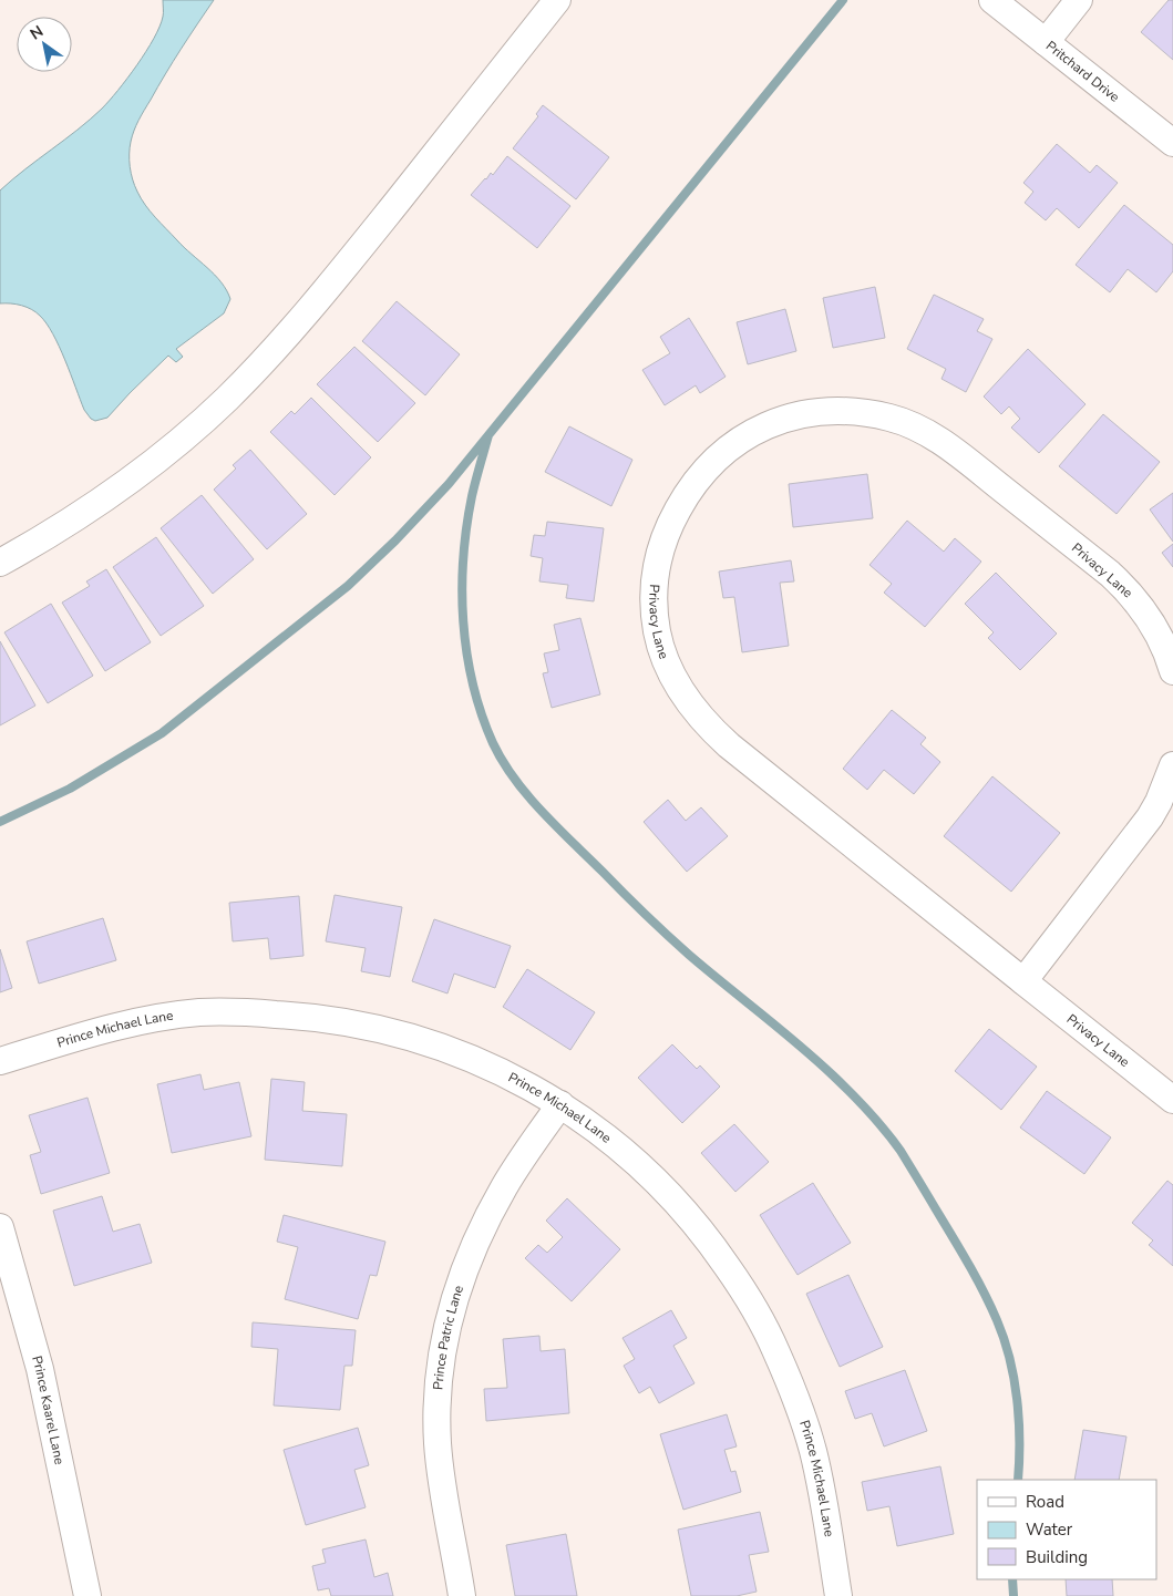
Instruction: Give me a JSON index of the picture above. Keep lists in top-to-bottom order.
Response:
{
  "streets": {
    "street": [
      "Pritchard Drive",
      "Privacy Lane",
      "Prince Michael Lane",
      "Prince Patric Lane",
      "Prince Kaarel Lane"
    ]
  },
  "crossings": [
    ["Prince Michael Lane", "Prince Patric Lane"]
  ],
  "legend": ["Road", "Water", "Building"],
  "north": "top left"
}
